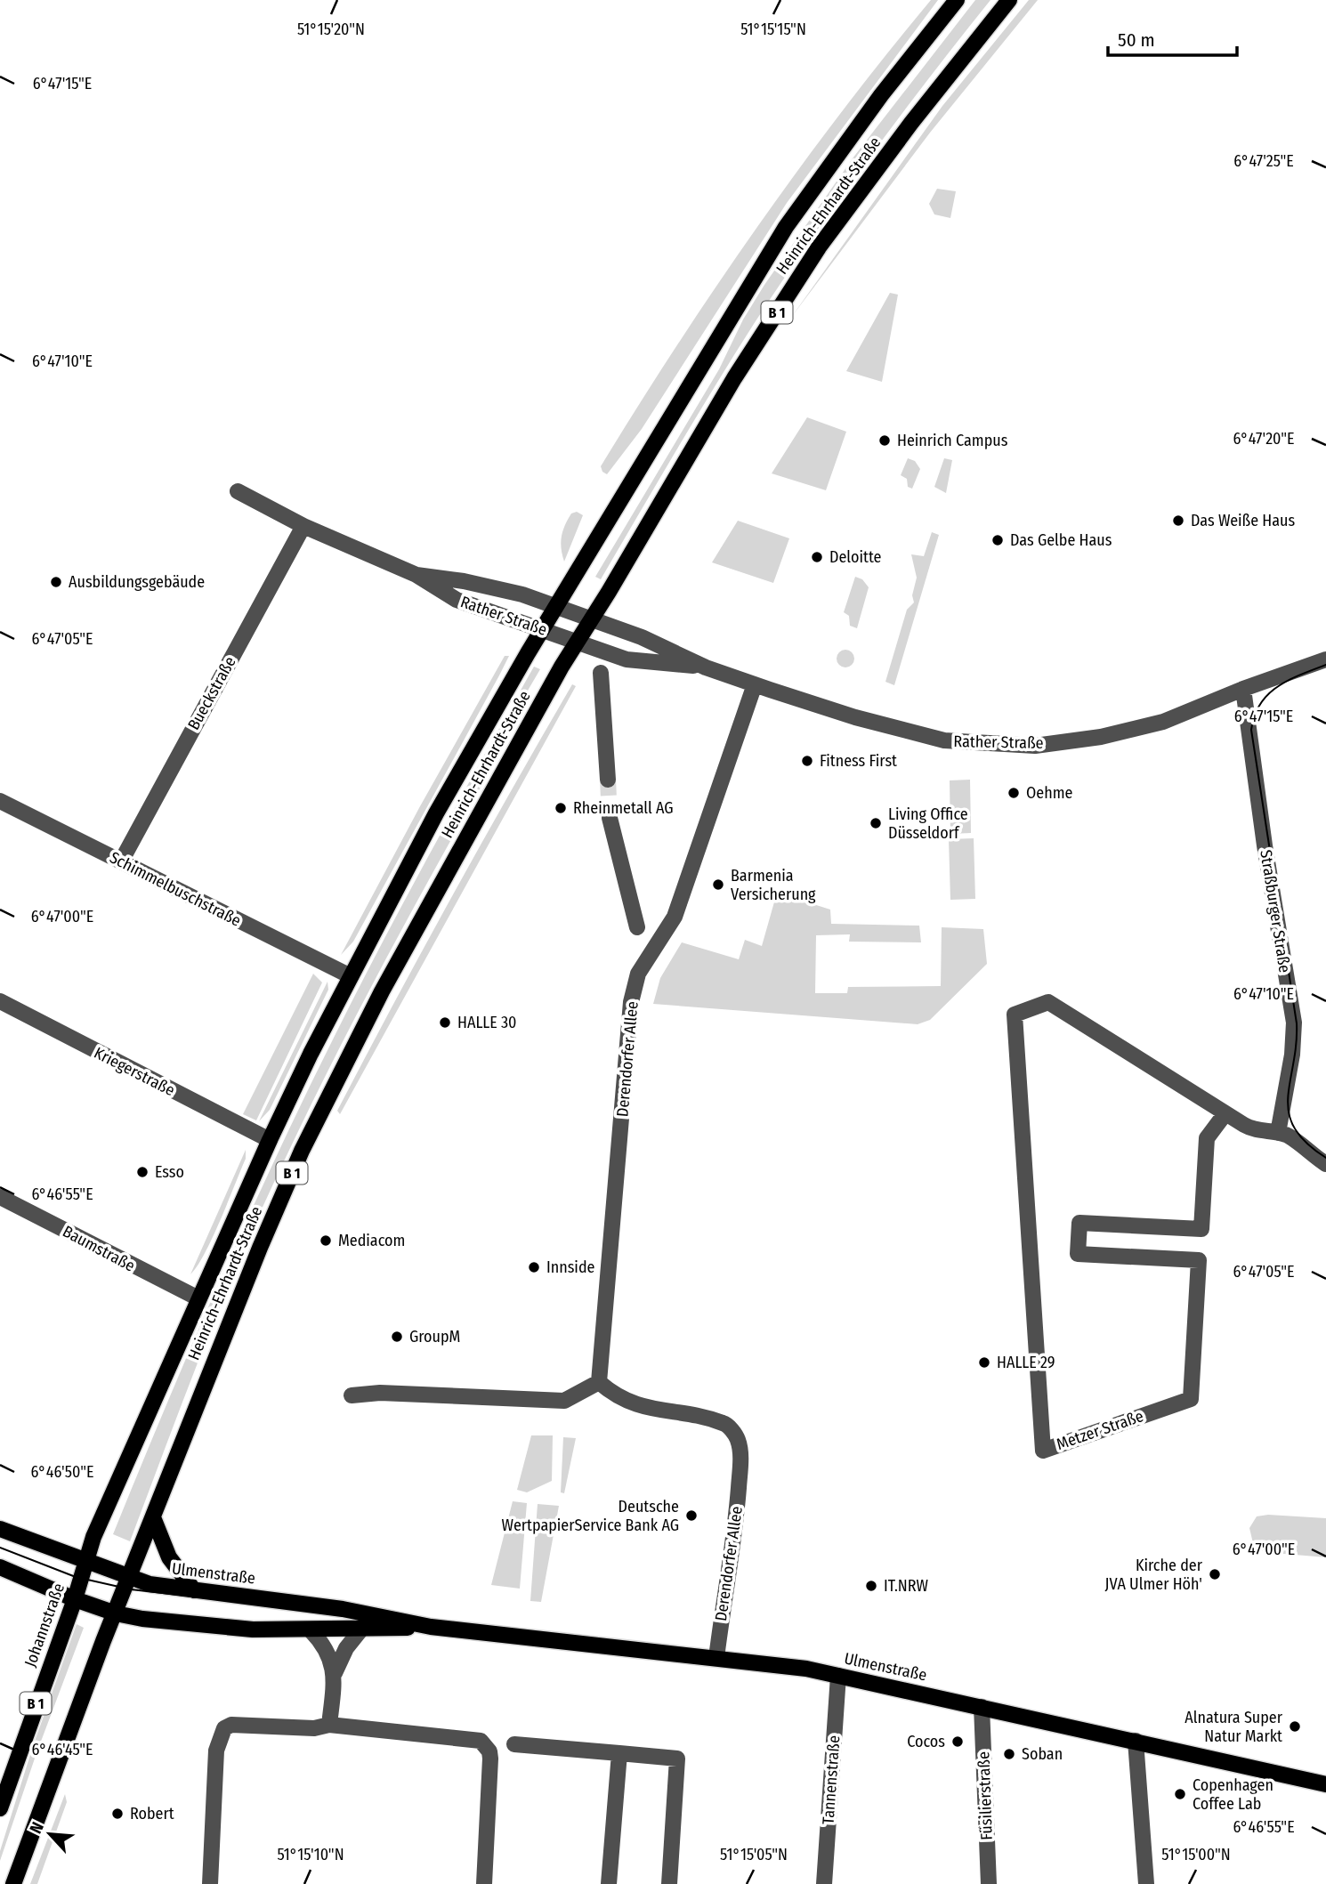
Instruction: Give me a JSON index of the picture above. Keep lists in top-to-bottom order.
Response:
{
  "streets": {
    "main road": [
      "Heinrich-Ehrhardt-Straße",
      "B 1",
      "Ulmenstraße",
      "Johannstraße"
    ],
    "street": [
      "Rather Straße",
      "Bueckstraße",
      "Schimmelbuschstraße",
      "Straßburger Straße",
      "Derendorfer Allee",
      "Kriegerstraße",
      "Baumstraße",
      "Metzer Straße",
      "Tannenstraße",
      "Füsilierstraße"
    ]
  },
  "crossings": [
    ["Heinrich-Ehrhardt-Straße", "B 1"],
    ["Heinrich-Ehrhardt-Straße", "Rather Straße"],
    ["Heinrich-Ehrhardt-Straße", "Schimmelbuschstraße"],
    ["Heinrich-Ehrhardt-Straße", "Kriegerstraße"],
    ["Heinrich-Ehrhardt-Straße", "Baumstraße"],
    ["Heinrich-Ehrhardt-Straße", "Ulmenstraße"],
    ["Heinrich-Ehrhardt-Straße", "Johannstraße"],
    ["B 1", "Ulmenstraße"],
    ["Rather Straße", "Bueckstraße"],
    ["Rather Straße", "Straßburger Straße"],
    ["Rather Straße", "Derendorfer Allee"],
    ["Bueckstraße", "Schimmelbuschstraße"],
    ["Straßburger Straße", "Metzer Straße"],
    ["Derendorfer Allee", "Ulmenstraße"],
    ["Ulmenstraße", "Johannstraße"],
    ["Ulmenstraße", "Tannenstraße"],
    ["Ulmenstraße", "Füsilierstraße"]
  ],
  "places": [
    "Heinrich Campus",
    "Das Weiße Haus",
    "Das Gelbe Haus",
    "Deloitte",
    "Ausbildungsgebäude",
    "Fitness First",
    "Oehme",
    "Rheinmetall AG",
    "Living Office Düsseldorf",
    "Barmenia Versicherung",
    "HALLE 30",
    "Esso",
    "Mediacom",
    "Innside",
    "GroupM",
    "HALLE 29",
    "Deutsche WertpapierService Bank AG",
    "Kirche der JVA Ulmer Höh'",
    "IT.NRW",
    "Alnatura Super Natur Markt",
    "Cocos",
    "Soban",
    "Copenhagen Coffee Lab",
    "Robert"
  ],
  "scale_bar": "50 m",
  "north": "top left",
  "coordinates": [
    "51°15'20\"N",
    "51°15'15\"N",
    "6°47'15\"E",
    "6°47'25\"E",
    "6°47'10\"E",
    "6°47'20\"E",
    "6°47'05\"E",
    "6°47'00\"E",
    "6°46'55\"E",
    "6°46'50\"E",
    "6°46'45\"E",
    "51°15'10\"N",
    "51°15'05\"N",
    "51°15'00\"N"
  ]
}
